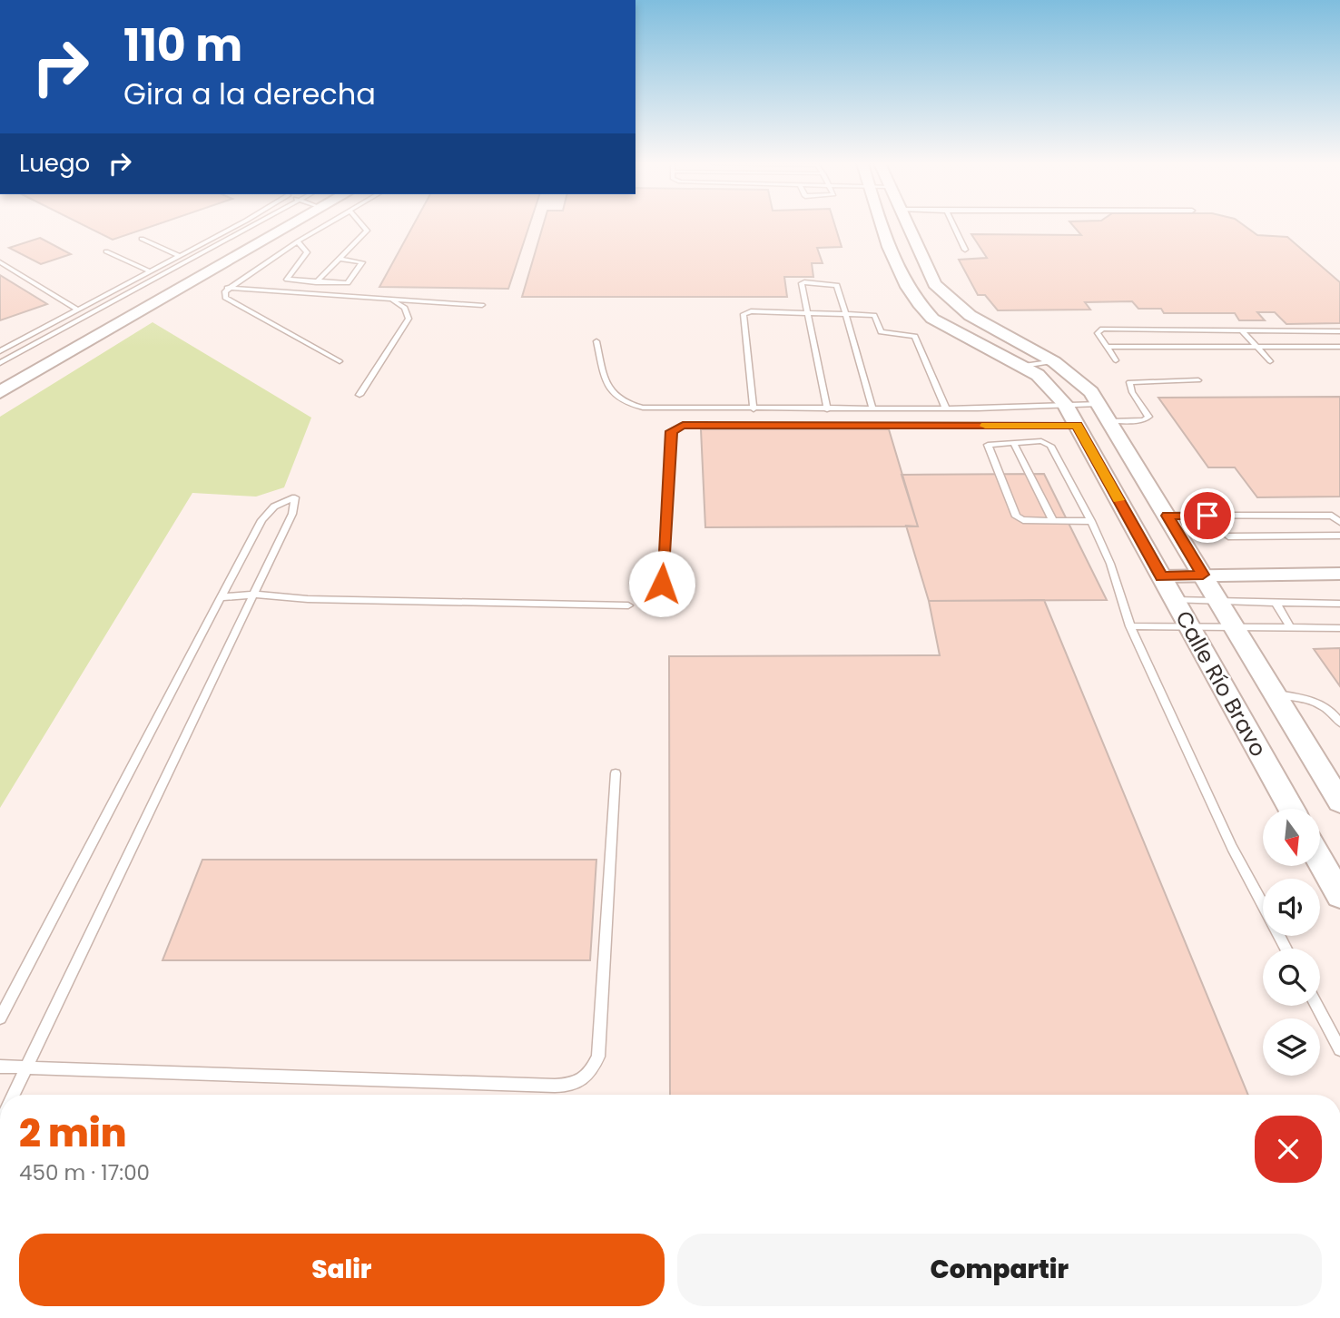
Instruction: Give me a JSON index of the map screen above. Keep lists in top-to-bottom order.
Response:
{
  "streets": {
    "street": ["Calle Río Bravo"]
  },
  "north": "bottom",
  "page": {
    "turn": ["110 m", "Gira a la derecha"],
    "then": "Luego",
    "heading": ["2 min", "450 m · 17:00"],
    "buttons": ["Salir", "Compartir"]
  }
}
